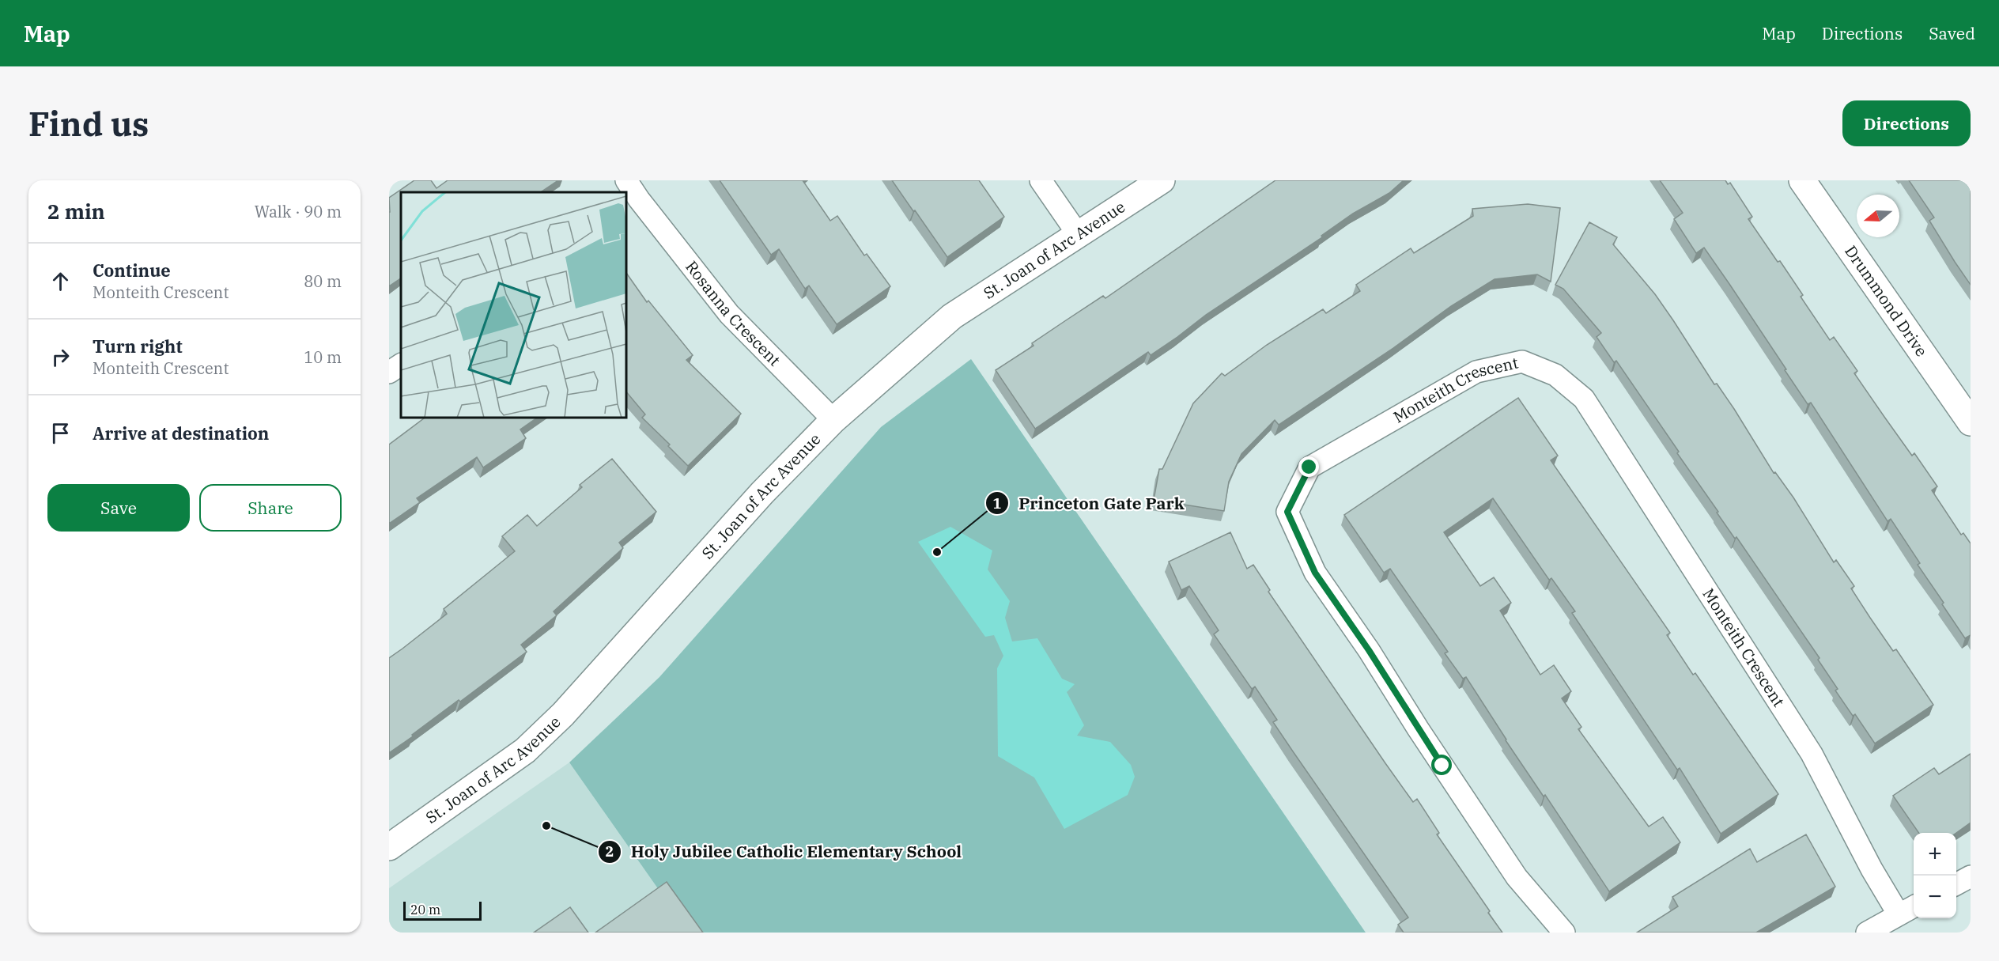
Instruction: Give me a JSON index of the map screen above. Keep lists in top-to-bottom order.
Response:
{
  "streets": {
    "street": [
      "St. Joan of Arc Avenue",
      "Drummond Drive",
      "Rosanna Crescent",
      "Monteith Crescent"
    ]
  },
  "crossings": [
    ["St. Joan of Arc Avenue", "Rosanna Crescent"]
  ],
  "places": ["Princeton Gate Park", "Holy Jubilee Catholic Elementary School"],
  "scale_bar": "20 m",
  "north": "left",
  "page": {
    "header": "Map",
    "nav": ["Map", "Directions", "Saved"],
    "buttons": [
      "Directions",
      ["Save", "Share"]
    ],
    "title": "Find us",
    "heading": ["2 min", "Walk · 90 m"],
    "list": [
      ["Continue", "Monteith Crescent", "80 m"],
      ["Turn right", "Monteith Crescent", "10 m"],
      "Arrive at destination"
    ],
    "map_buttons": ["+", "−"],
    "scale": "20 m"
  }
}
